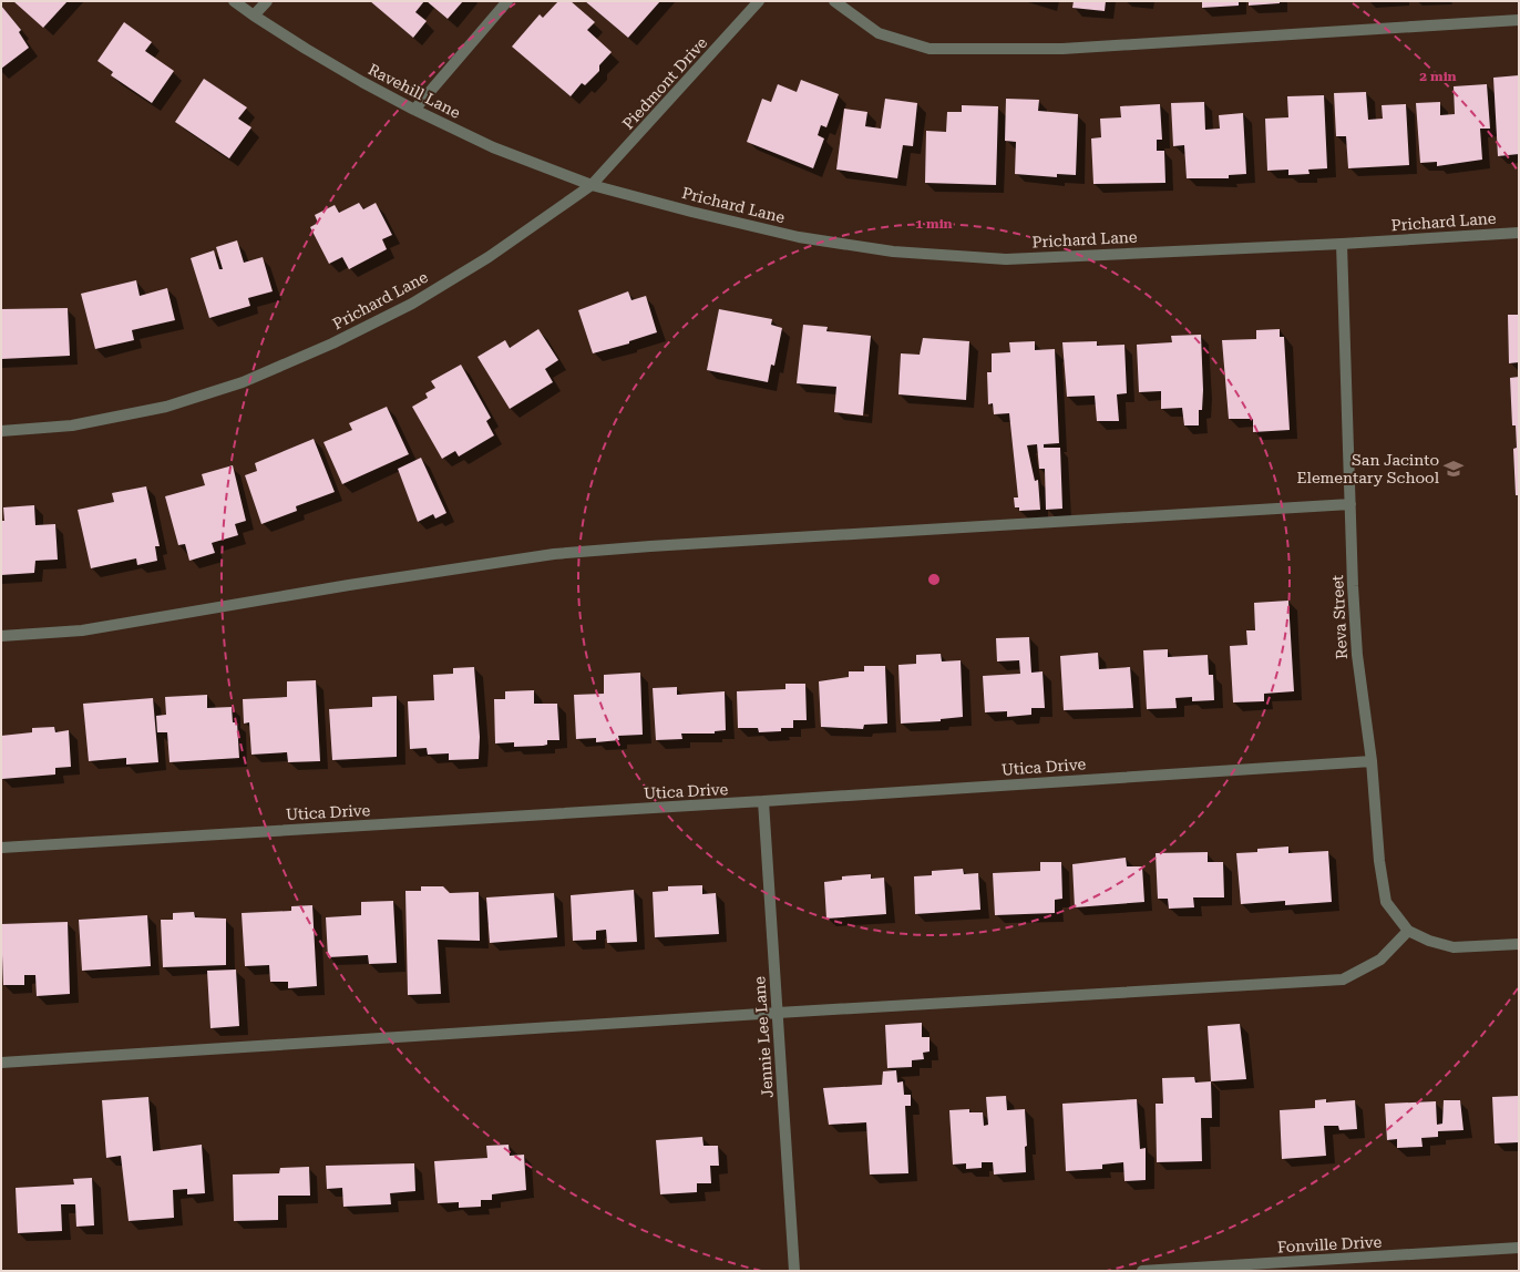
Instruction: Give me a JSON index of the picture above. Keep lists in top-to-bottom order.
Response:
{
  "streets": {
    "street": [
      "Piedmont Drive",
      "Ravehill Lane",
      "Prichard Lane",
      "Reva Street",
      "Utica Drive",
      "Jennie Lee Lane",
      "Fonville Drive"
    ]
  },
  "crossings": [
    ["Piedmont Drive", "Ravehill Lane"],
    ["Piedmont Drive", "Prichard Lane"],
    ["Ravehill Lane", "Prichard Lane"],
    ["Prichard Lane", "Reva Street"],
    ["Reva Street", "Utica Drive"],
    ["Utica Drive", "Jennie Lee Lane"]
  ],
  "places": {
    "school or university": ["San Jacinto Elementary School"]
  },
  "rings": ["2 min", "1 min"]
}
